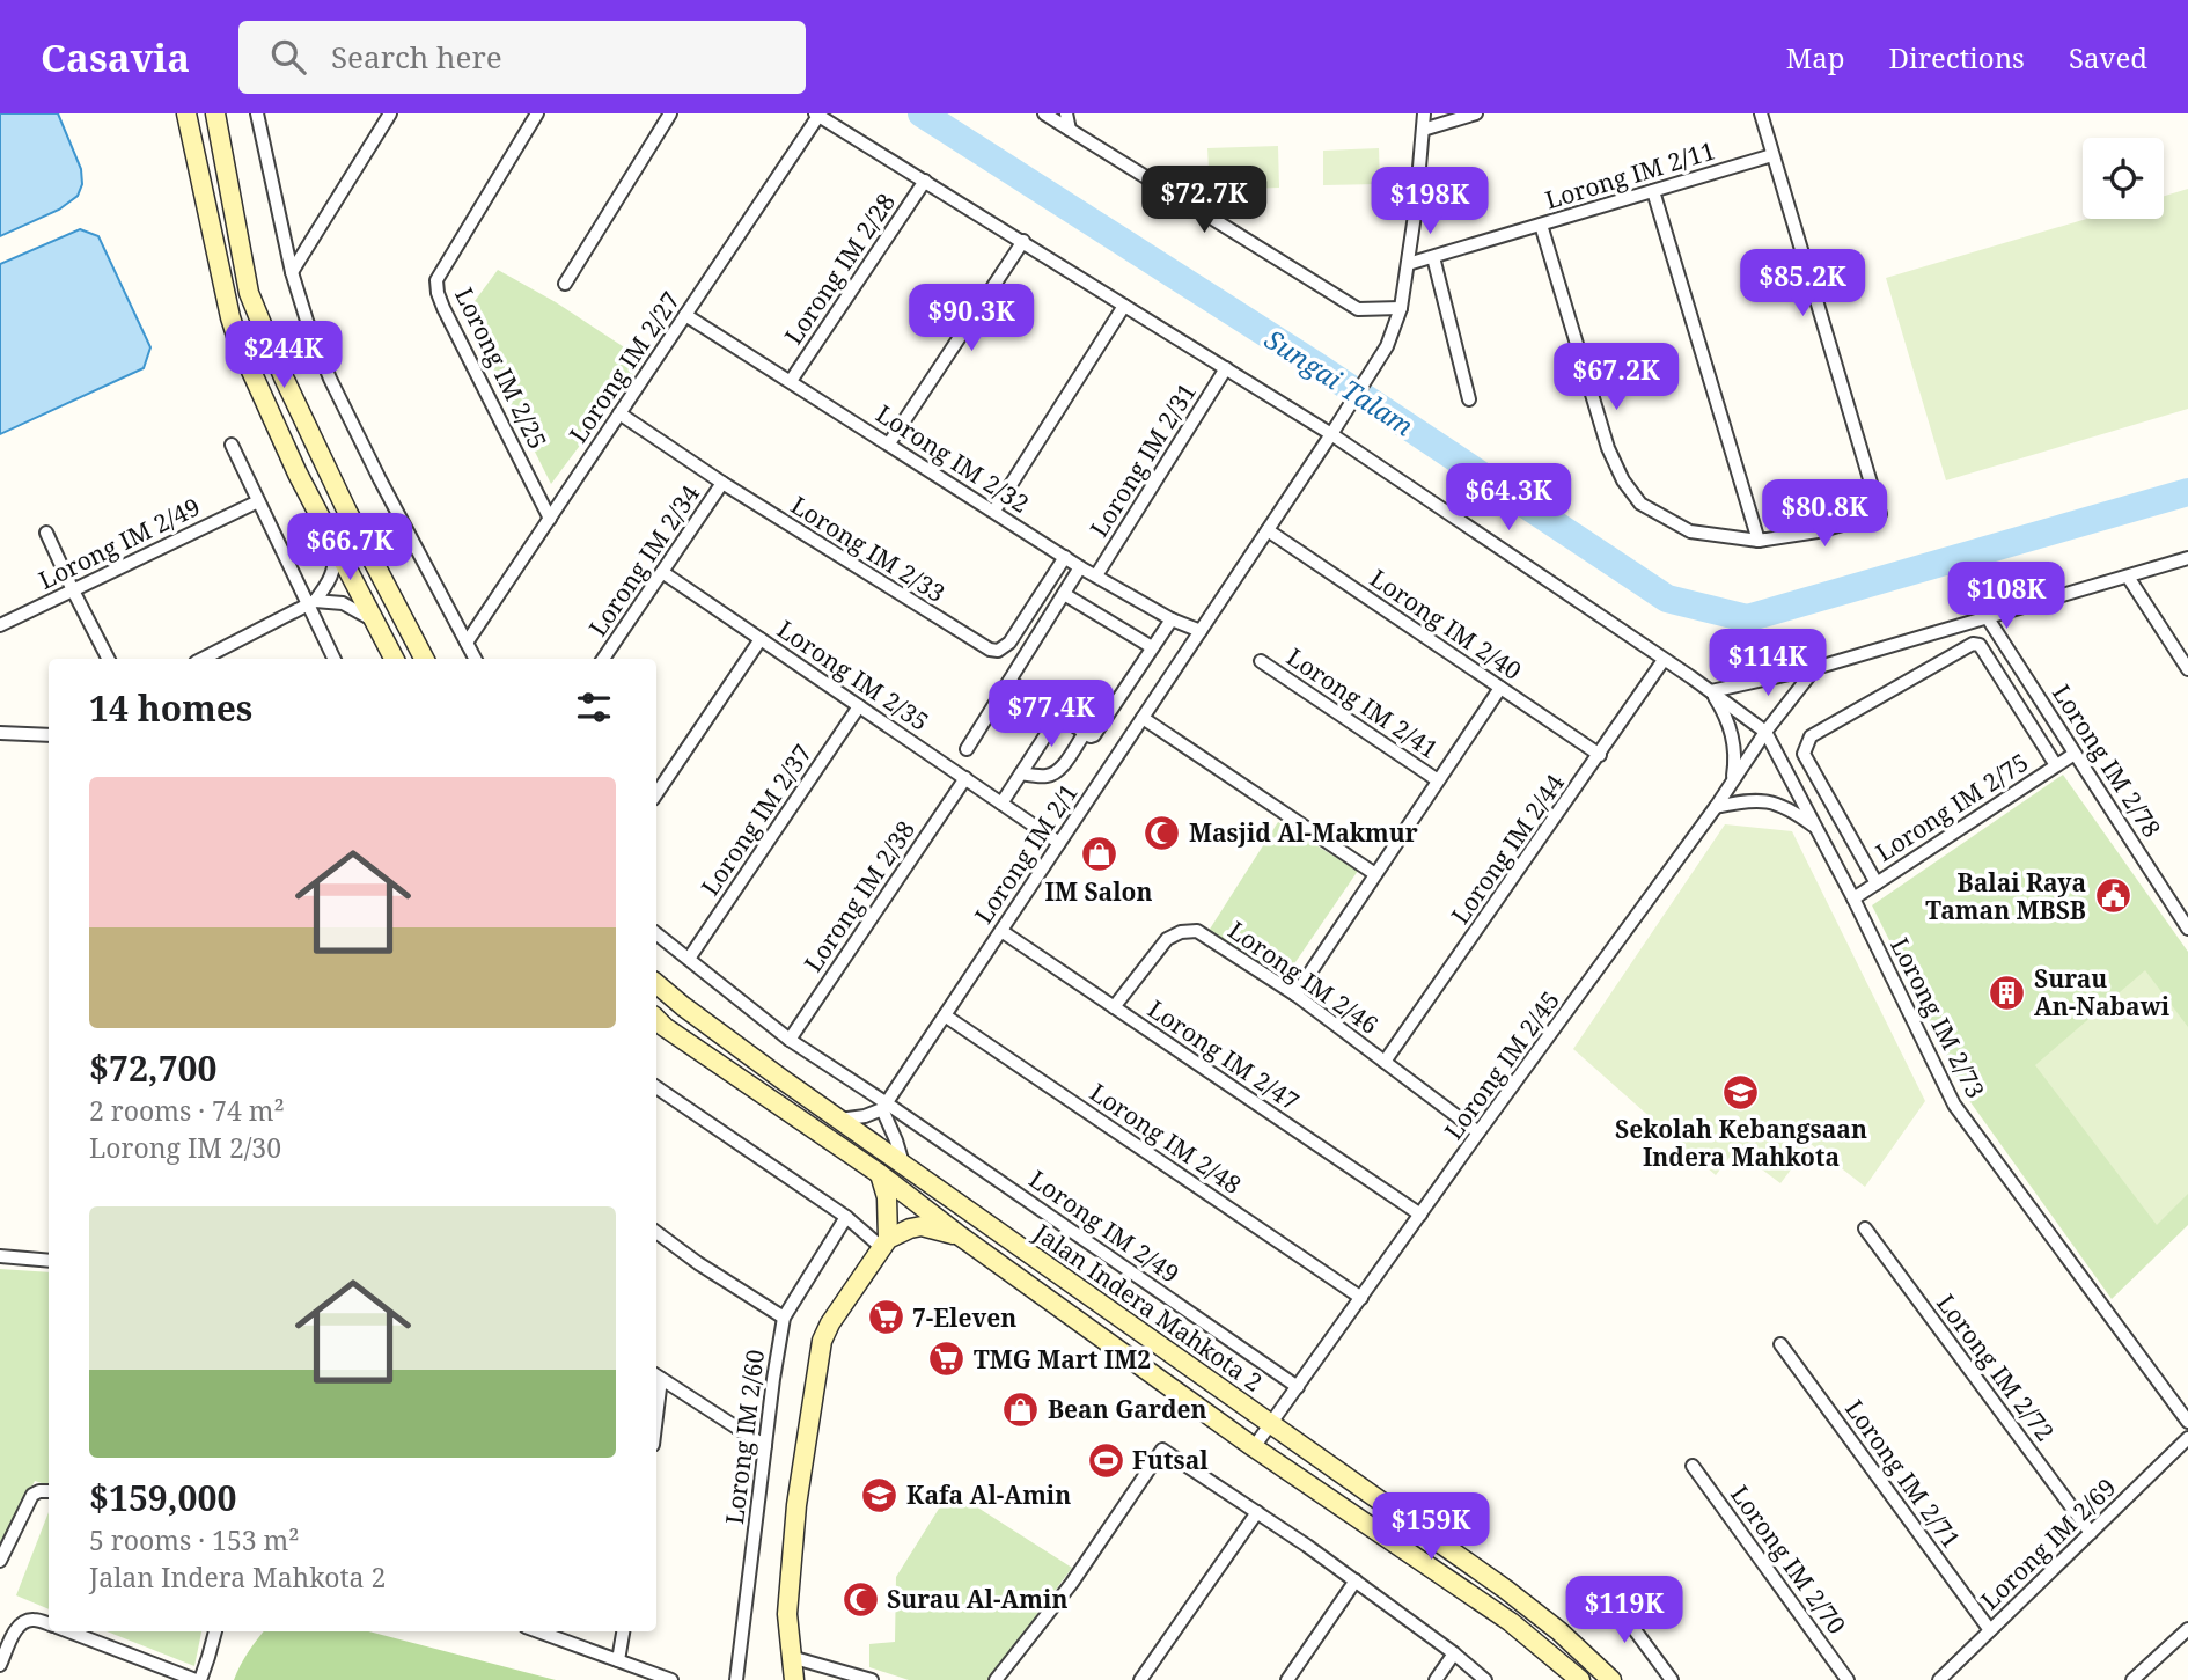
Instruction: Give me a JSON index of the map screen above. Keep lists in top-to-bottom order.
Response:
{
  "streets": {
    "street": [
      "Lorong IM 2/11",
      "Lorong IM 2/28",
      "Lorong IM 2/27",
      "Lorong IM 2/25",
      "Lorong IM 2/32",
      "Lorong IM 2/31",
      "Lorong IM 2/49",
      "Lorong IM 2/33",
      "Lorong IM 2/34",
      "Lorong IM 2/40",
      "Lorong IM 2/35",
      "Lorong IM 2/41",
      "Lorong IM 2/78",
      "Lorong IM 2/75",
      "Lorong IM 2/37",
      "Lorong IM 2/44",
      "Lorong IM 2/1",
      "Lorong IM 2/38",
      "Lorong IM 2/46",
      "Lorong IM 2/73",
      "Lorong IM 2/47",
      "Lorong IM 2/45",
      "Lorong IM 2/48",
      "Jalan Indera Mahkota 2",
      "Lorong IM 2/72",
      "Lorong IM 2/60",
      "Lorong IM 2/71",
      "Lorong IM 2/69",
      "Lorong IM 2/70"
    ]
  },
  "crossings": [
    ["Lorong IM 2/28", "Lorong IM 2/32"],
    ["Lorong IM 2/27", "Lorong IM 2/25"],
    ["Lorong IM 2/27", "Lorong IM 2/32"],
    ["Lorong IM 2/27", "Lorong IM 2/33"],
    ["Lorong IM 2/32", "Lorong IM 2/31"],
    ["Lorong IM 2/32", "Lorong IM 2/33"],
    ["Lorong IM 2/32", "Lorong IM 2/1"],
    ["Lorong IM 2/49", "Lorong IM 2/37"],
    ["Lorong IM 2/49", "Lorong IM 2/1"],
    ["Lorong IM 2/49", "Lorong IM 2/38"],
    ["Lorong IM 2/49", "Lorong IM 2/45"],
    ["Lorong IM 2/33", "Lorong IM 2/34"],
    ["Lorong IM 2/34", "Lorong IM 2/35"],
    ["Lorong IM 2/40", "Lorong IM 2/44"],
    ["Lorong IM 2/40", "Lorong IM 2/1"],
    ["Lorong IM 2/35", "Lorong IM 2/37"],
    ["Lorong IM 2/35", "Lorong IM 2/1"],
    ["Lorong IM 2/35", "Lorong IM 2/38"],
    ["Lorong IM 2/78", "Lorong IM 2/75"],
    ["Lorong IM 2/75", "Lorong IM 2/73"],
    ["Lorong IM 2/44", "Lorong IM 2/46"],
    ["Lorong IM 2/1", "Lorong IM 2/47"],
    ["Lorong IM 2/1", "Lorong IM 2/48"],
    ["Lorong IM 2/46", "Lorong IM 2/47"],
    ["Lorong IM 2/46", "Lorong IM 2/45"],
    ["Lorong IM 2/73", "Lorong IM 2/45"],
    ["Lorong IM 2/47", "Lorong IM 2/45"],
    ["Lorong IM 2/45", "Lorong IM 2/48"],
    ["Lorong IM 2/45", "Jalan Indera Mahkota 2"],
    ["Lorong IM 2/72", "Lorong IM 2/69"],
    ["Lorong IM 2/71", "Lorong IM 2/69"]
  ],
  "water": ["Sungai Talam"],
  "places": {
    "mosque": ["Masjid Al-Makmur", "Surau Al-Amin"],
    "shop": ["IM Salon", "Bean Garden"],
    "public building": ["Balai Raya Taman MBSB"],
    "building": ["Surau An-Nabawi"],
    "school or university": ["Sekolah Kebangsaan Indera Mahkota", "Kafa Al-Amin"],
    "supermarket": ["7-Eleven", "TMG Mart IM2"],
    "sports": ["Futsal"]
  },
  "page": {
    "header": "Casavia",
    "search": "Search here",
    "nav": ["Map", "Directions", "Saved"],
    "price": [
      "$72.7K",
      "$198K",
      "$85.2K",
      "$90.3K",
      "$244K",
      "$67.2K",
      "$64.3K",
      "$80.8K",
      "$66.7K",
      "$108K",
      "$114K",
      "$77.4K",
      "$159K",
      "$119K"
    ],
    "heading": "14 homes",
    "list": [
      {
        "name": "$72,700",
        "note": "2 rooms · 74 m² · Lorong IM 2/30"
      },
      {
        "name": "$159,000",
        "note": "5 rooms · 153 m² · Jalan Indera Mahkota 2"
      }
    ]
  }
}
